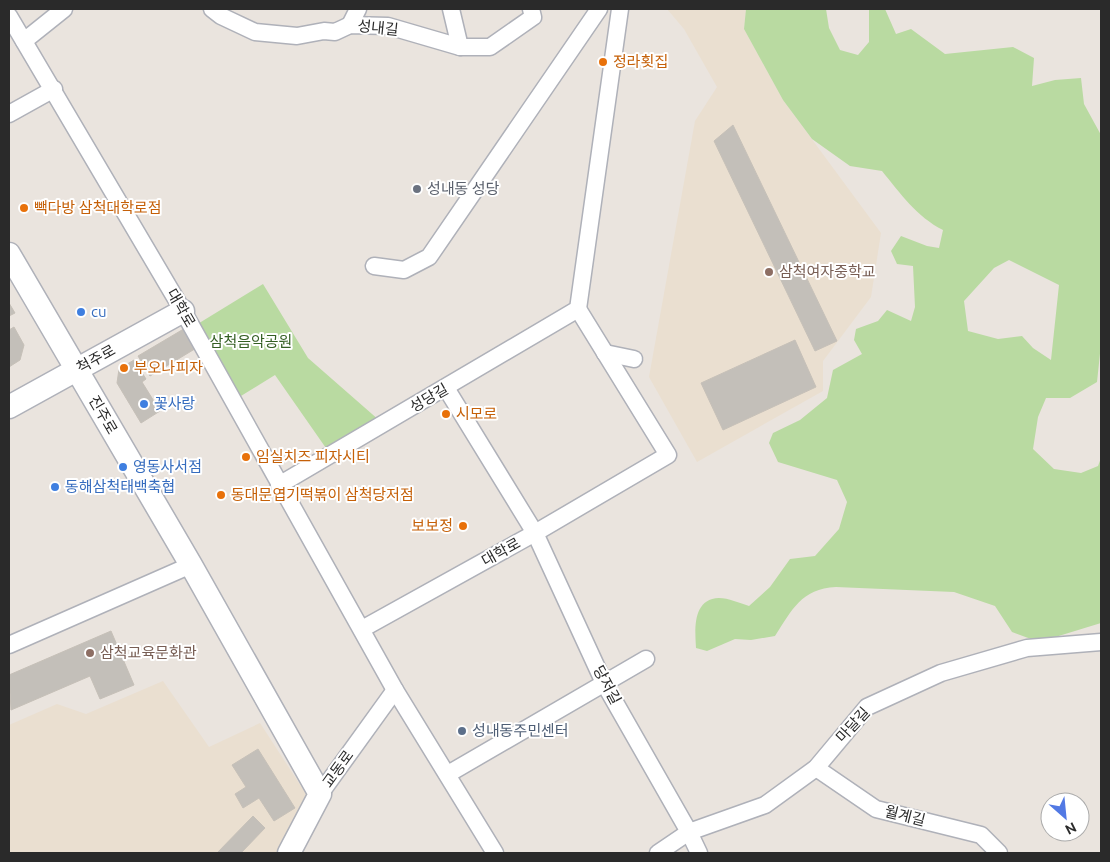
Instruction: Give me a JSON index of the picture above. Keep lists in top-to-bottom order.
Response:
{
  "streets": {
    "street": [
      "성내길",
      "대학로",
      "척주로",
      "성당길",
      "진주로",
      "당저길",
      "마달길",
      "교동로",
      "월계길"
    ]
  },
  "crossings": [
    ["대학로", "척주로"],
    ["대학로", "성당길"],
    ["대학로", "당저길"],
    ["대학로", "교동로"],
    ["척주로", "진주로"],
    ["성당길", "당저길"],
    ["진주로", "교동로"],
    ["당저길", "마달길"],
    ["마달길", "월계길"]
  ],
  "parks": ["삼척음악공원"],
  "places": [
    "정라횟집",
    "성내동 성당",
    "빽다방 삼척대학로점",
    "삼척여자중학교",
    "cu",
    "부오나피자",
    "꽃사랑",
    "시모로",
    "임실치즈 피자시티",
    "영동사서점",
    "동해삼척태백축협",
    "동대문엽기떡볶이 삼척당저점",
    "보보정",
    "삼척교육문화관",
    "성내동주민센터"
  ],
  "north": "bottom right"
}
